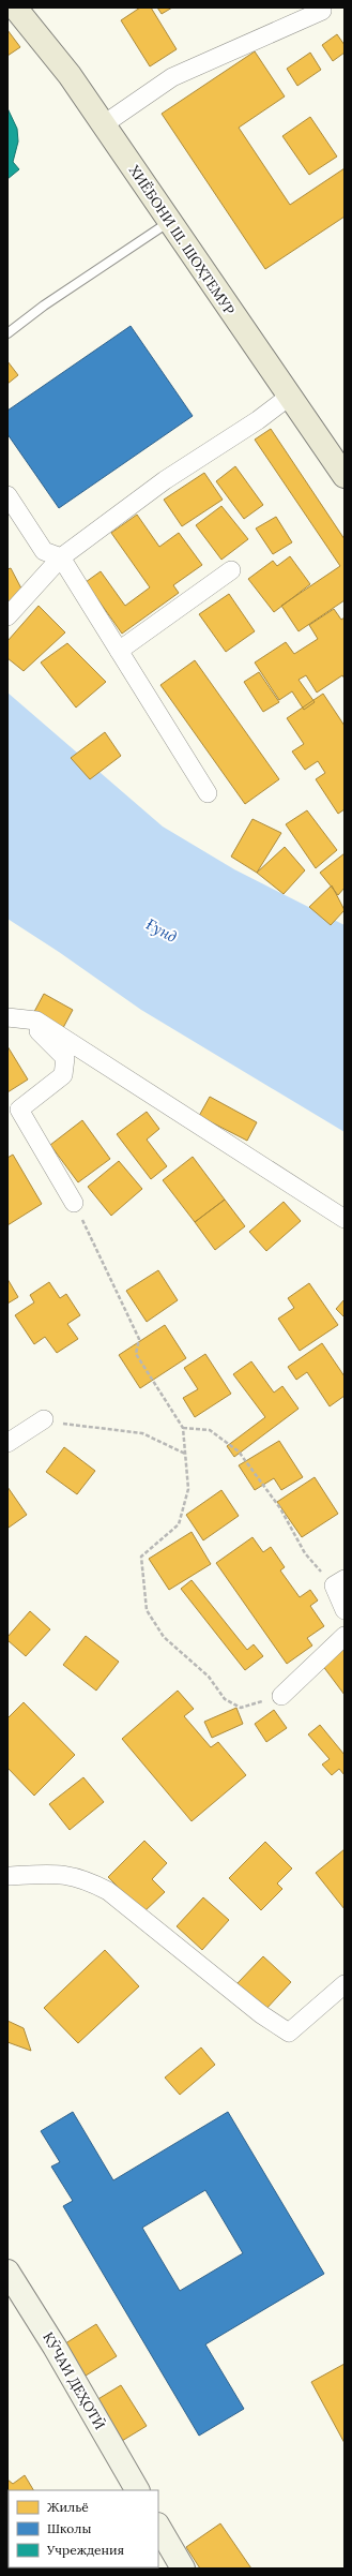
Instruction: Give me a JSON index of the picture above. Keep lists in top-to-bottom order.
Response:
{
  "streets": {
    "main road": ["ХИЁБОНИ Ш. ШОҲТЕМУР", "КӮЧАИ ДЕҲОТӢ"]
  },
  "water": ["Ғунд"],
  "legend": ["Жильё", "Школы", "Учреждения"]
}
